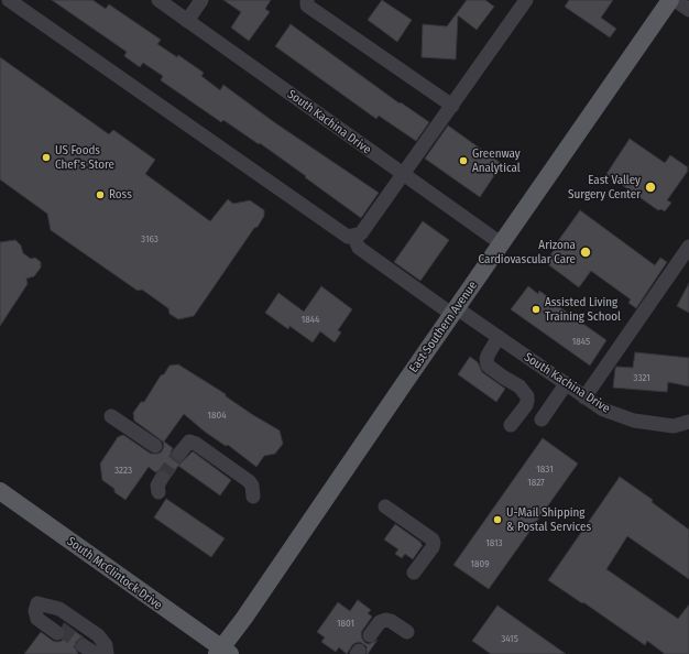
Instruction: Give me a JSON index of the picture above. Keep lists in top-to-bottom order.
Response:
{
  "streets": {
    "main road": ["East Southern Avenue", "South McClintock Drive"],
    "street": ["South Kachina Drive"]
  },
  "crossings": [
    ["South Kachina Drive", "East Southern Avenue"],
    ["East Southern Avenue", "South McClintock Drive"]
  ],
  "places": [
    "US Foods Chef's Store",
    "Greenway Analytical",
    "East Valley Surgery Center",
    "Ross",
    "Arizona Cardiovascular Care",
    "Assisted Living Training School",
    "U-Mail Shipping & Postal Services"
  ],
  "house_numbers": [
    "3163",
    "1844",
    "1845",
    "3321",
    "1804",
    "1831",
    "3223",
    "1827",
    "1813",
    "1809",
    "1801",
    "3415"
  ]
}
